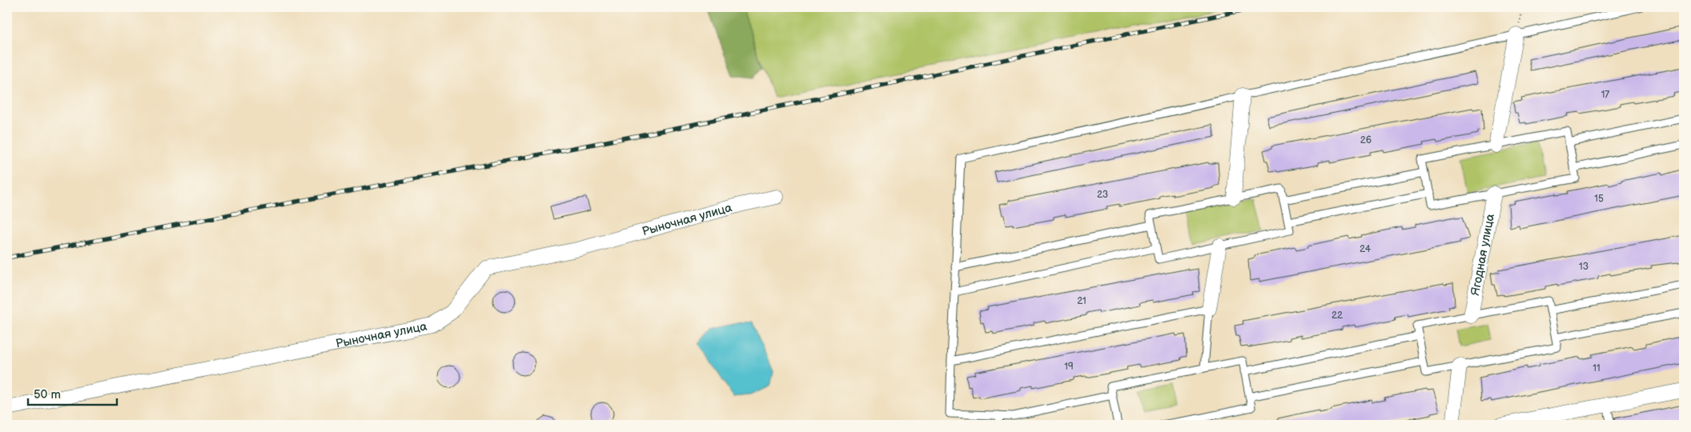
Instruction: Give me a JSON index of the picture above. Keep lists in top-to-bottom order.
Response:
{
  "streets": {
    "street": ["Рыночная улица", "Ягодная улица"]
  },
  "house_numbers": [
    "17",
    "26",
    "23",
    "15",
    "24",
    "13",
    "21",
    "22",
    "19",
    "11"
  ],
  "scale_bar": "50 m"
}
